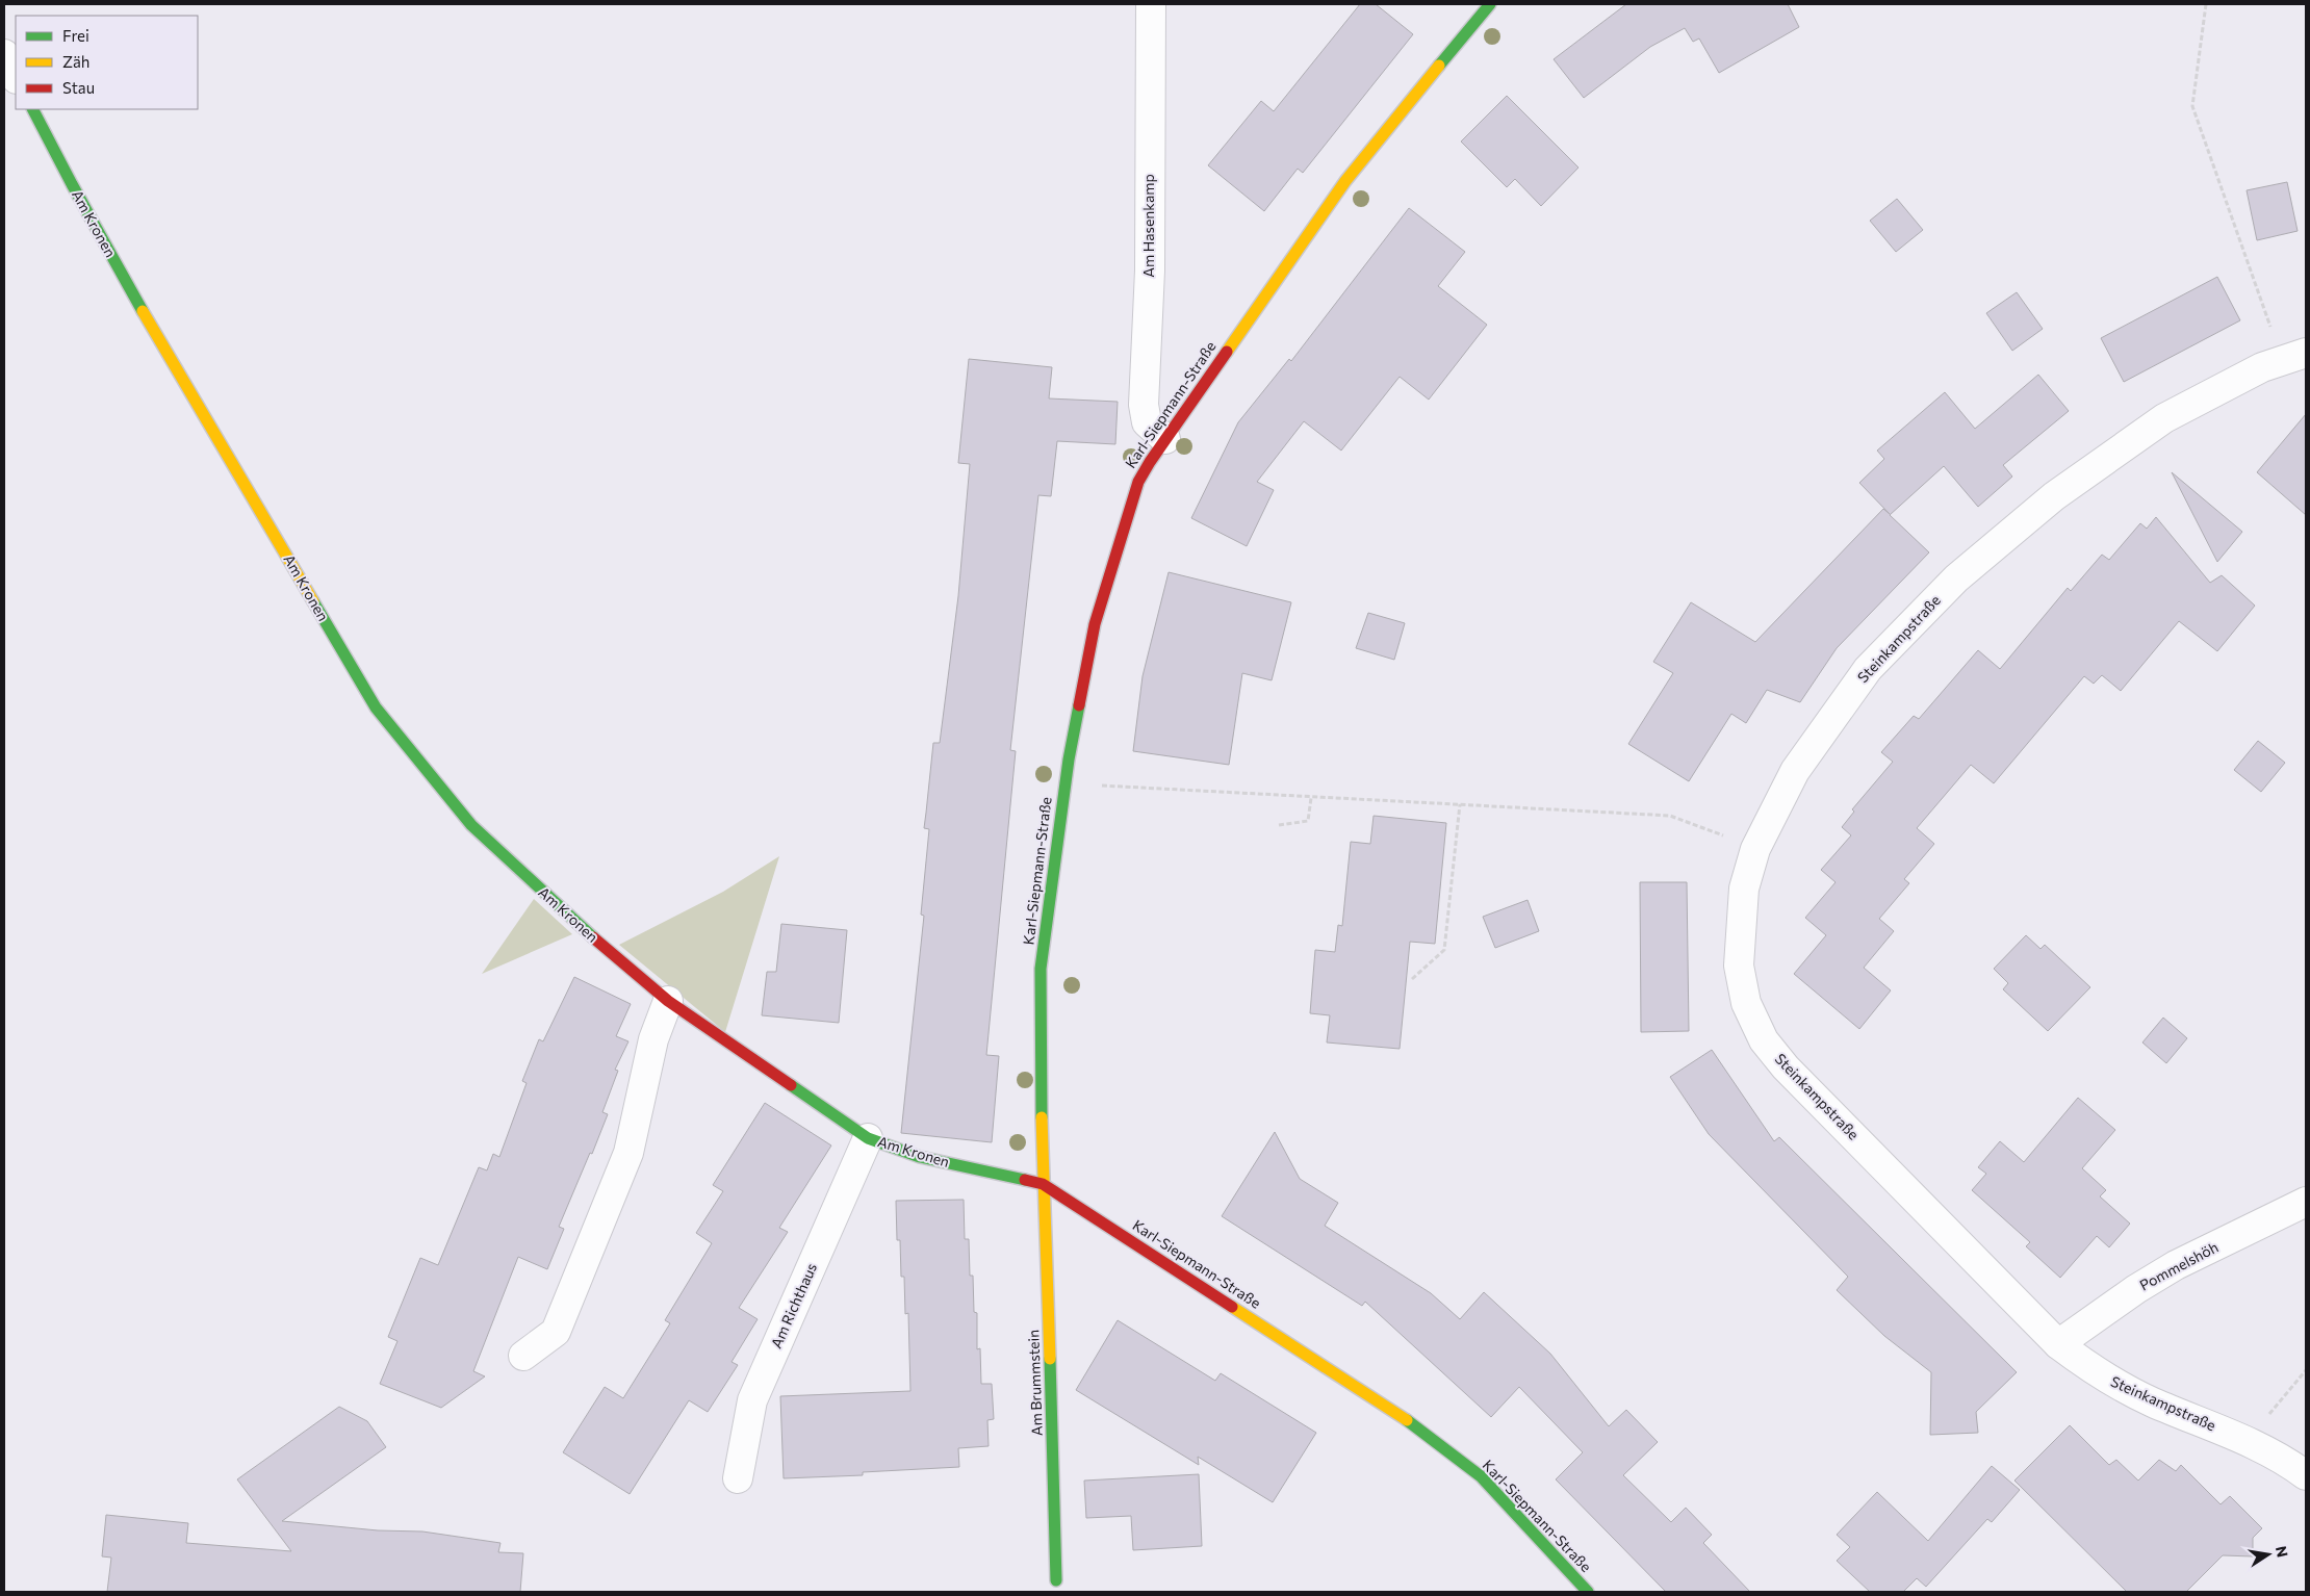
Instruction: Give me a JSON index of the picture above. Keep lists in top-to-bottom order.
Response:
{
  "streets": {
    "street": [
      "Am Kronen",
      "Am Hasenkamp",
      "Karl-Siepmann-Straße",
      "Steinkampstraße",
      "Pommelshöh",
      "Am Richthaus",
      "Am Brummstein"
    ]
  },
  "crossings": [
    ["Am Kronen", "Karl-Siepmann-Straße"],
    ["Am Kronen", "Am Richthaus"],
    ["Am Kronen", "Am Brummstein"],
    ["Am Hasenkamp", "Karl-Siepmann-Straße"],
    ["Karl-Siepmann-Straße", "Am Brummstein"],
    ["Steinkampstraße", "Pommelshöh"]
  ],
  "legend": ["Frei", "Zäh", "Stau"],
  "north": "right"
}
